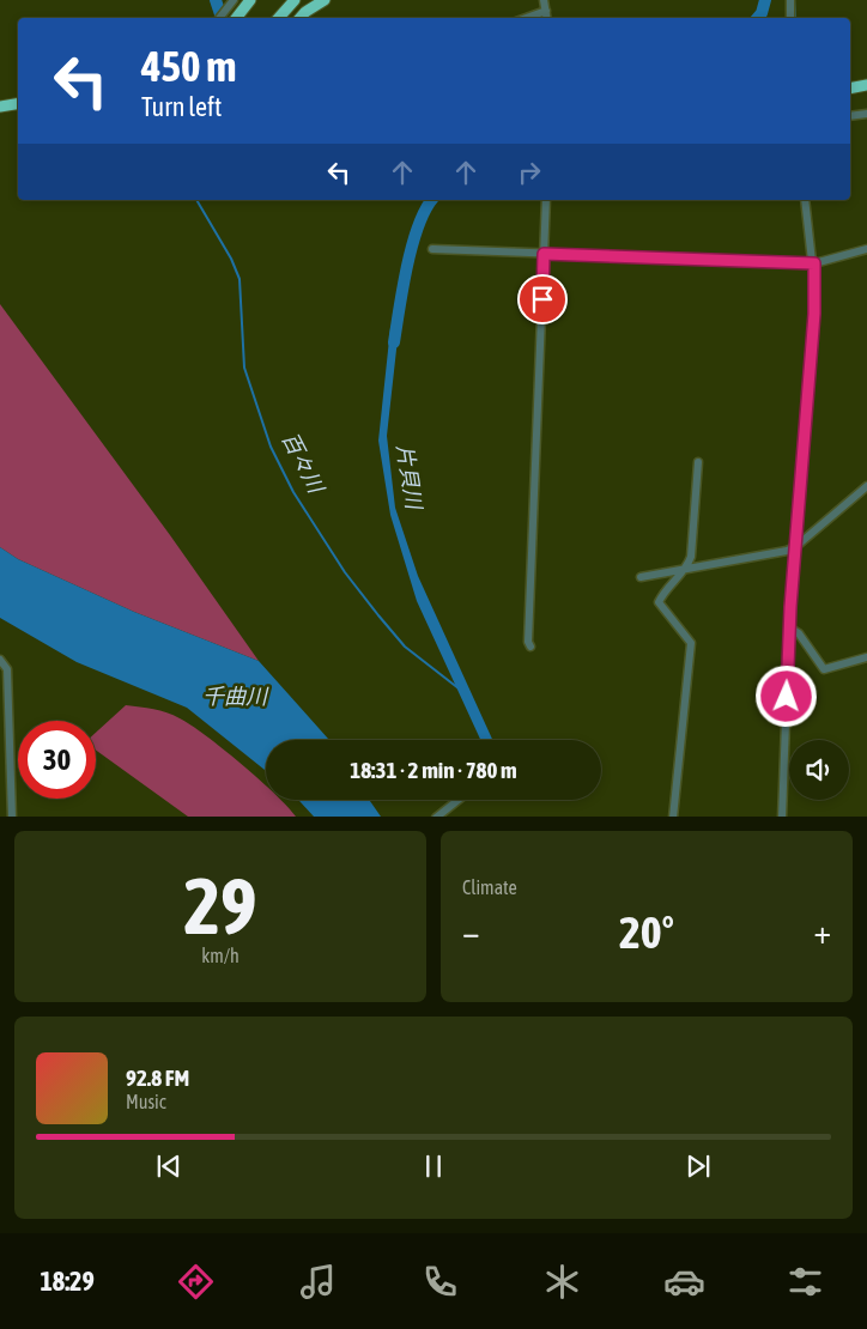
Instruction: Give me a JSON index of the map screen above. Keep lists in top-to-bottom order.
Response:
{
  "water": ["百々川", "片貝川", "千曲川"],
  "page": {
    "turn": ["450 m", "Turn left"],
    "limit": "30",
    "trip": "18:31 · 2 min · 780 m",
    "tile": [
      ["29", "km/h"],
      "Climate"
    ],
    "heat": ["−", "20°", "+"],
    "song": ["92.8 FM", "Music"],
    "tabs": "18:29"
  }
}
